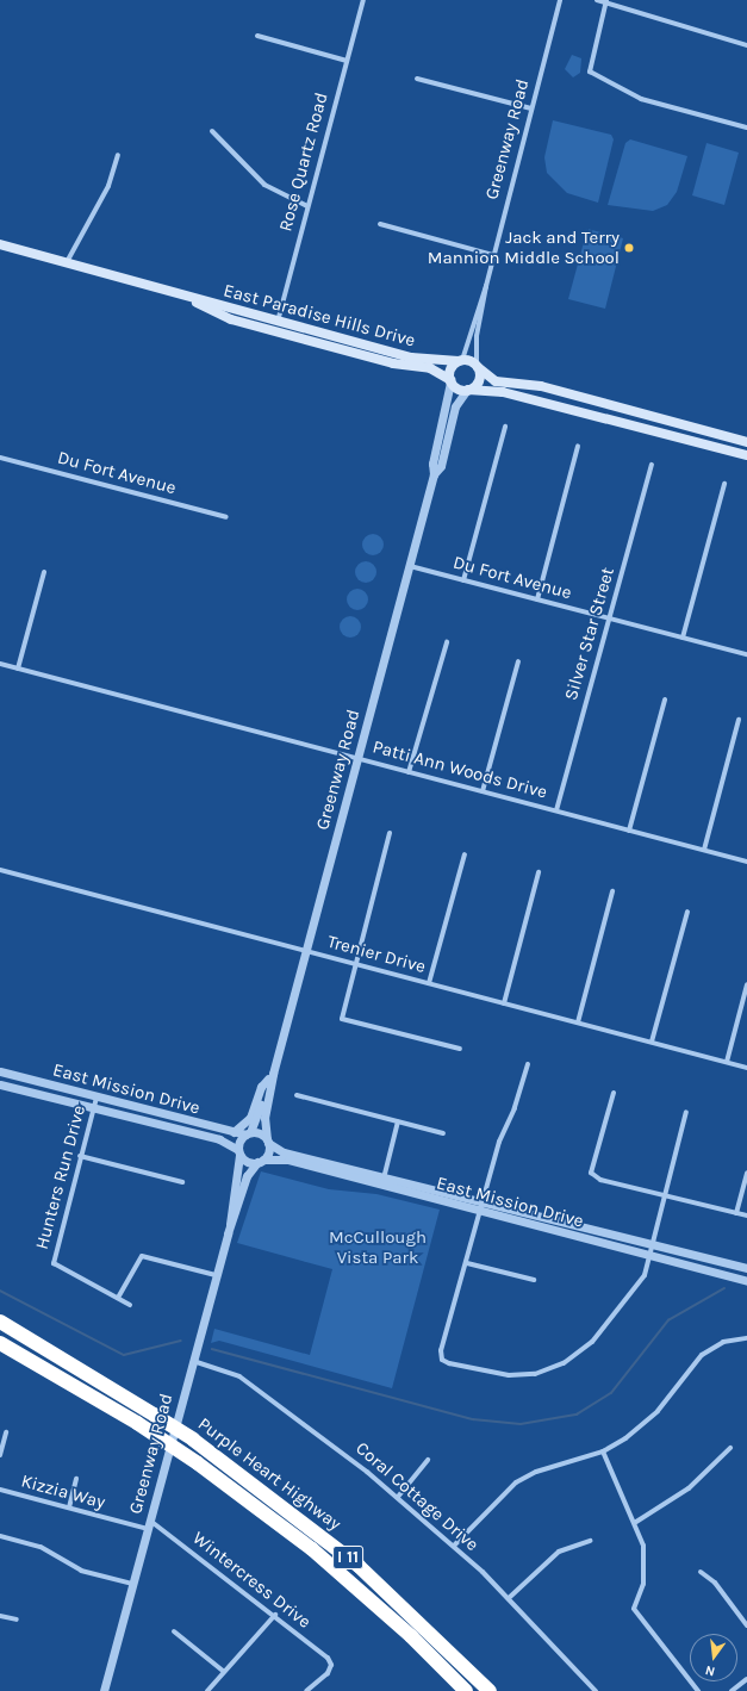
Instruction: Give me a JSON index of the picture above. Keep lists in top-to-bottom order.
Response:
{
  "streets": {
    "highway": ["Purple Heart Highway", "I 11"],
    "main road": ["East Paradise Hills Drive"],
    "street": [
      "Greenway Road",
      "Rose Quartz Road",
      "Du Fort Avenue",
      "Silver Star Street",
      "Patti Ann Woods Drive",
      "Trenier Drive",
      "East Mission Drive",
      "Hunters Run Drive",
      "Kizzia Way",
      "Coral Cottage Drive",
      "Wintercress Drive"
    ]
  },
  "crossings": [
    ["Greenway Road", "East Paradise Hills Drive"],
    ["Greenway Road", "Du Fort Avenue"],
    ["Greenway Road", "Patti Ann Woods Drive"],
    ["Greenway Road", "Trenier Drive"],
    ["Greenway Road", "East Mission Drive"],
    ["Greenway Road", "Kizzia Way"],
    ["Greenway Road", "Coral Cottage Drive"],
    ["Greenway Road", "Wintercress Drive"],
    ["Rose Quartz Road", "East Paradise Hills Drive"],
    ["Du Fort Avenue", "Silver Star Street"],
    ["Silver Star Street", "Patti Ann Woods Drive"],
    ["East Mission Drive", "Hunters Run Drive"],
    ["Kizzia Way", "Wintercress Drive"]
  ],
  "parks": ["McCullough Vista Park"],
  "places": ["Jack and Terry Mannion Middle School"],
  "north": "bottom"
}
